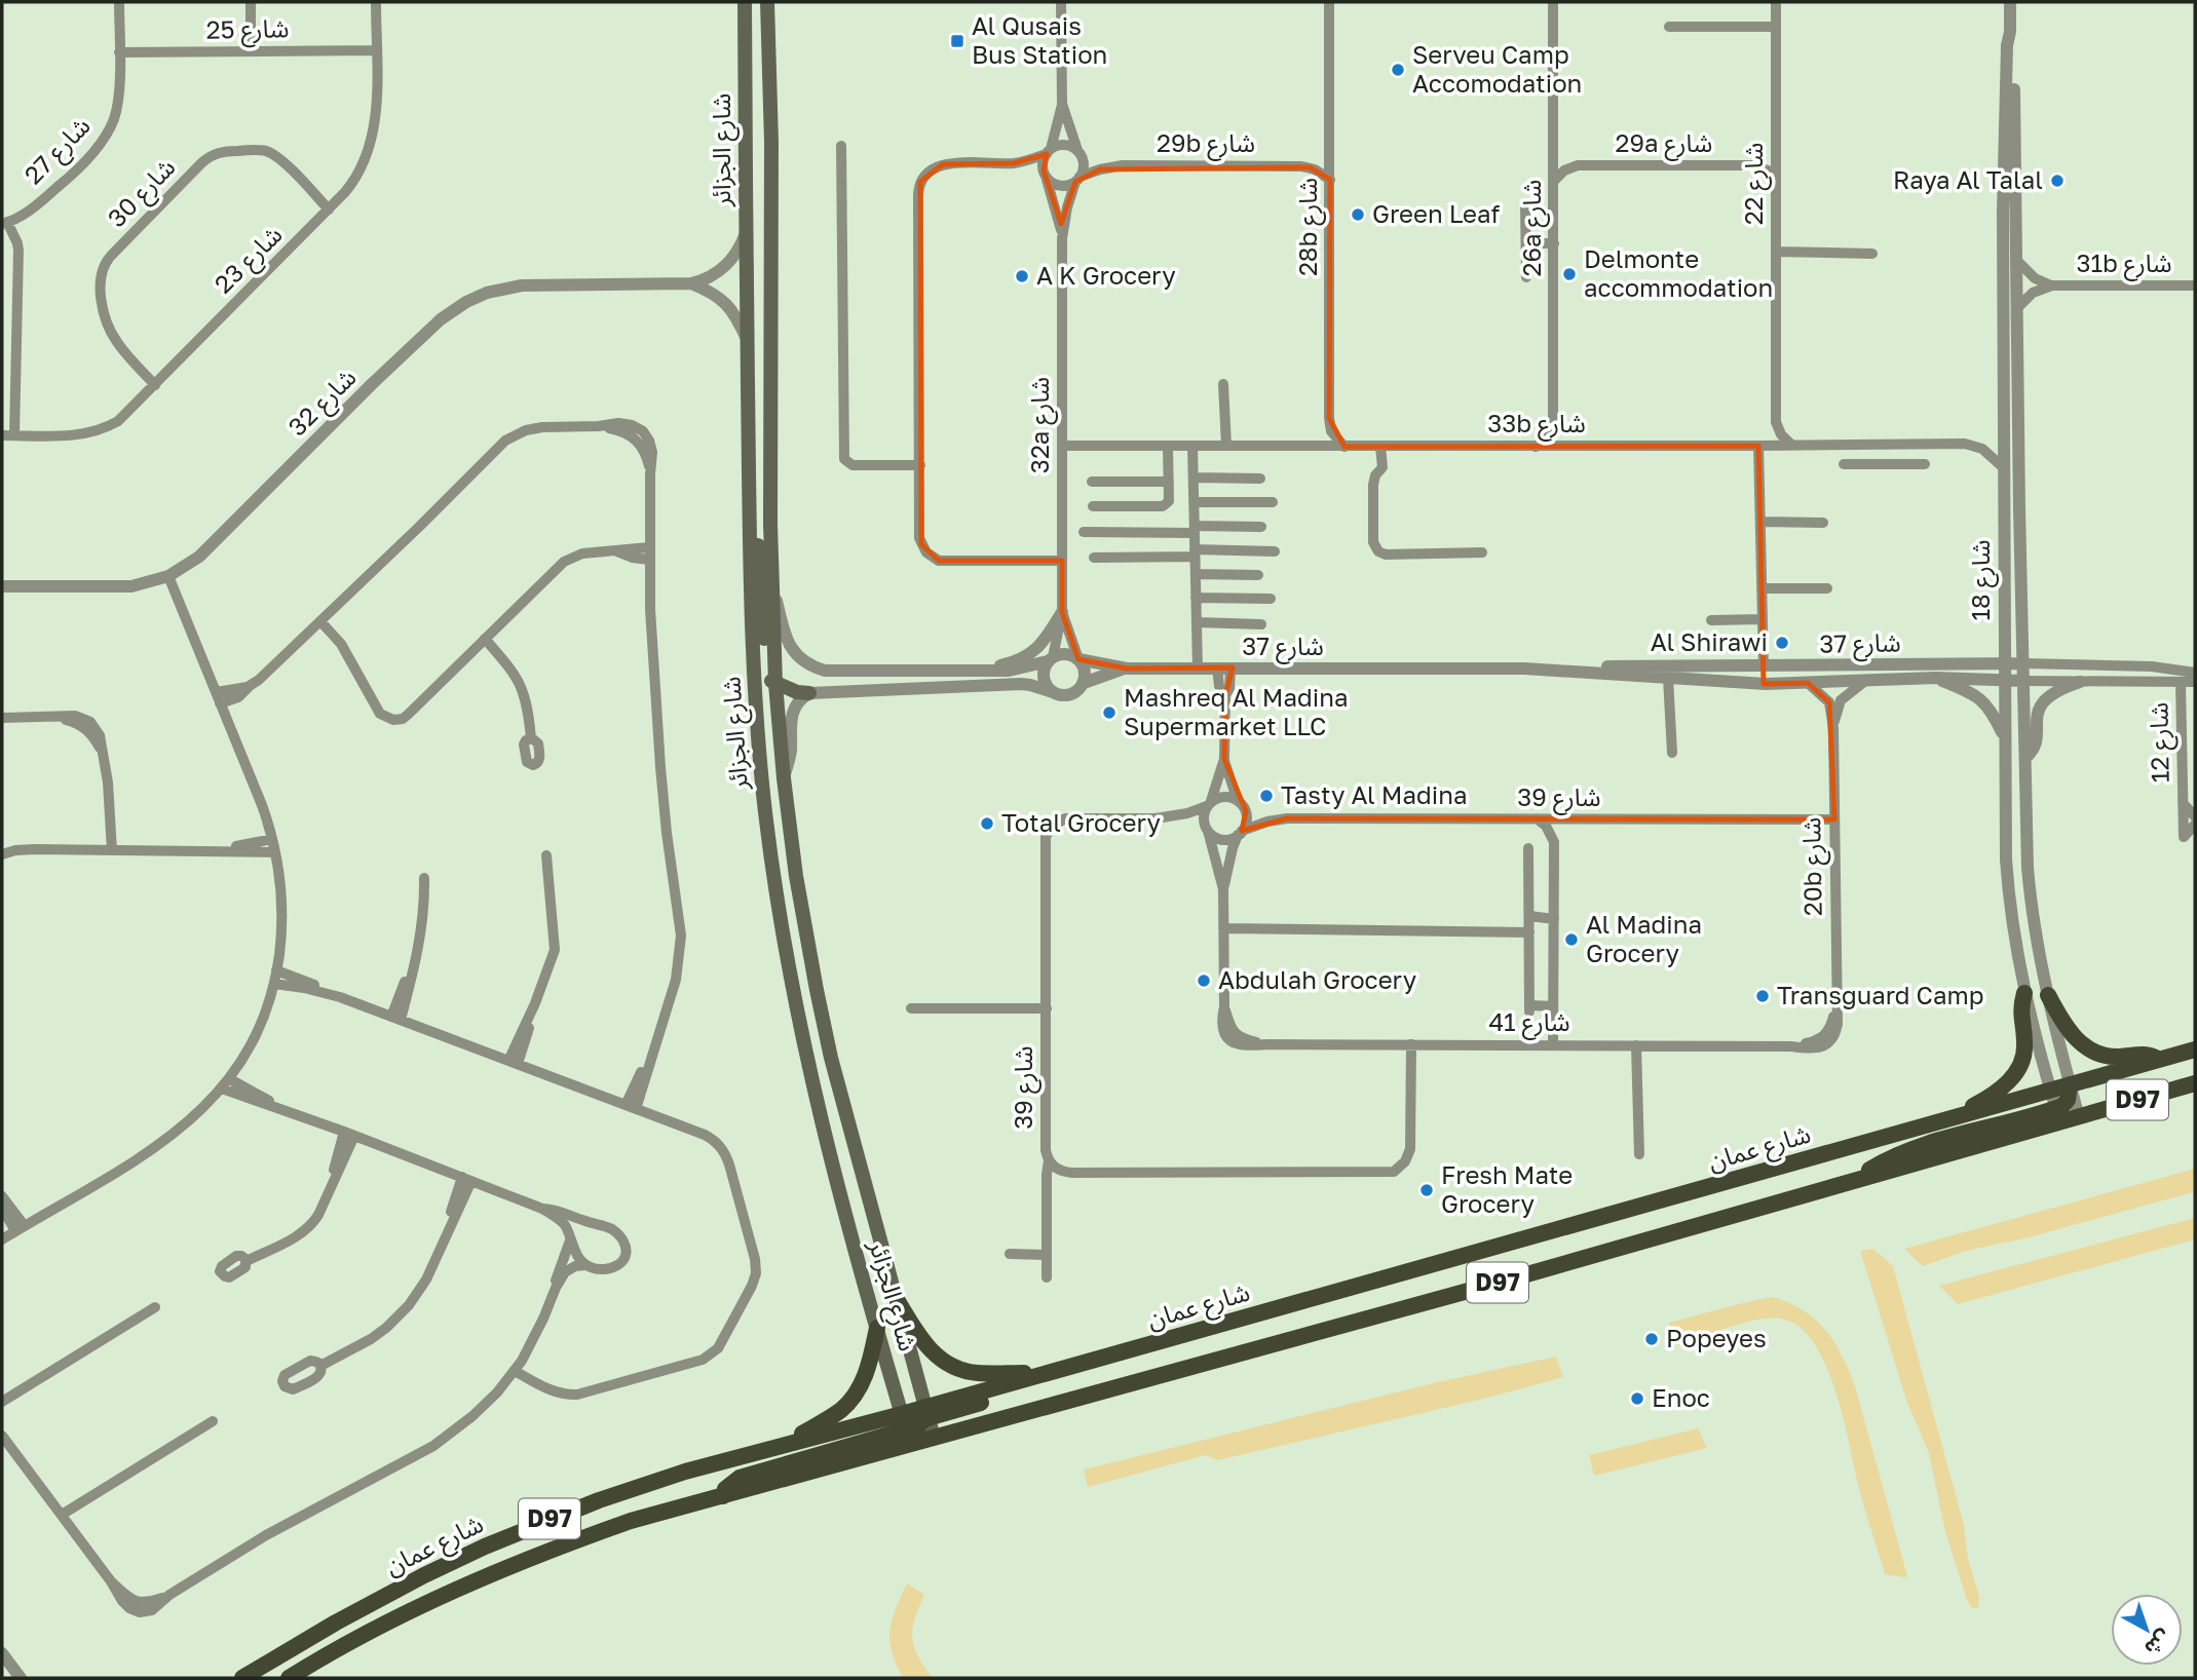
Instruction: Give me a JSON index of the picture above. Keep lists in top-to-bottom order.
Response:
{
  "streets": {
    "main road": ["شارع الجزائر", "D97", "شارع عمان"],
    "street": [
      "شارع 25",
      "29b شارع",
      "29a شارع",
      "شارع 27",
      "شارع 22",
      "شارع 30",
      "28b شارع",
      "26a شارع",
      "شارع 23",
      "31b شارع",
      "شارع 32",
      "33b شارع",
      "32a شارع",
      "شارع 18",
      "شارع 37",
      "شارع 12",
      "شارع 39",
      "20b شارع",
      "شارع 41"
    ]
  },
  "crossings": [
    ["شارع 25", "شارع 27"],
    ["شارع 25", "شارع 23"],
    ["29b شارع", "28b شارع"],
    ["29b شارع", "32a شارع"],
    ["29a شارع", "شارع 22"],
    ["29a شارع", "26a شارع"],
    ["شارع الجزائر", "شارع 32"],
    ["شارع الجزائر", "شارع عمان"],
    ["شارع 22", "33b شارع"],
    ["شارع 30", "شارع 23"],
    ["28b شارع", "33b شارع"],
    ["26a شارع", "33b شارع"],
    ["31b شارع", "شارع 18"],
    ["33b شارع", "32a شارع"],
    ["33b شارع", "شارع 18"],
    ["32a شارع", "شارع 37"],
    ["شارع 18", "شارع 37"],
    ["شارع 18", "شارع عمان"],
    ["شارع 37", "شارع 12"],
    ["شارع 37", "20b شارع"],
    ["شارع 39", "20b شارع"],
    ["20b شارع", "شارع 41"]
  ],
  "places": {
    "transit": ["Al Qusais Bus Station"],
    "other": [
      "Serveu Camp Accomodation",
      "Raya Al Talal",
      "Green Leaf",
      "Delmonte accommodation",
      "A K Grocery",
      "Al Shirawi",
      "Mashreq Al Madina Supermarket LLC",
      "Tasty Al Madina",
      "Total Grocery",
      "Al Madina Grocery",
      "Abdulah Grocery",
      "Transguard Camp",
      "Fresh Mate Grocery",
      "Popeyes",
      "Enoc"
    ]
  },
  "north": "bottom right"
}
